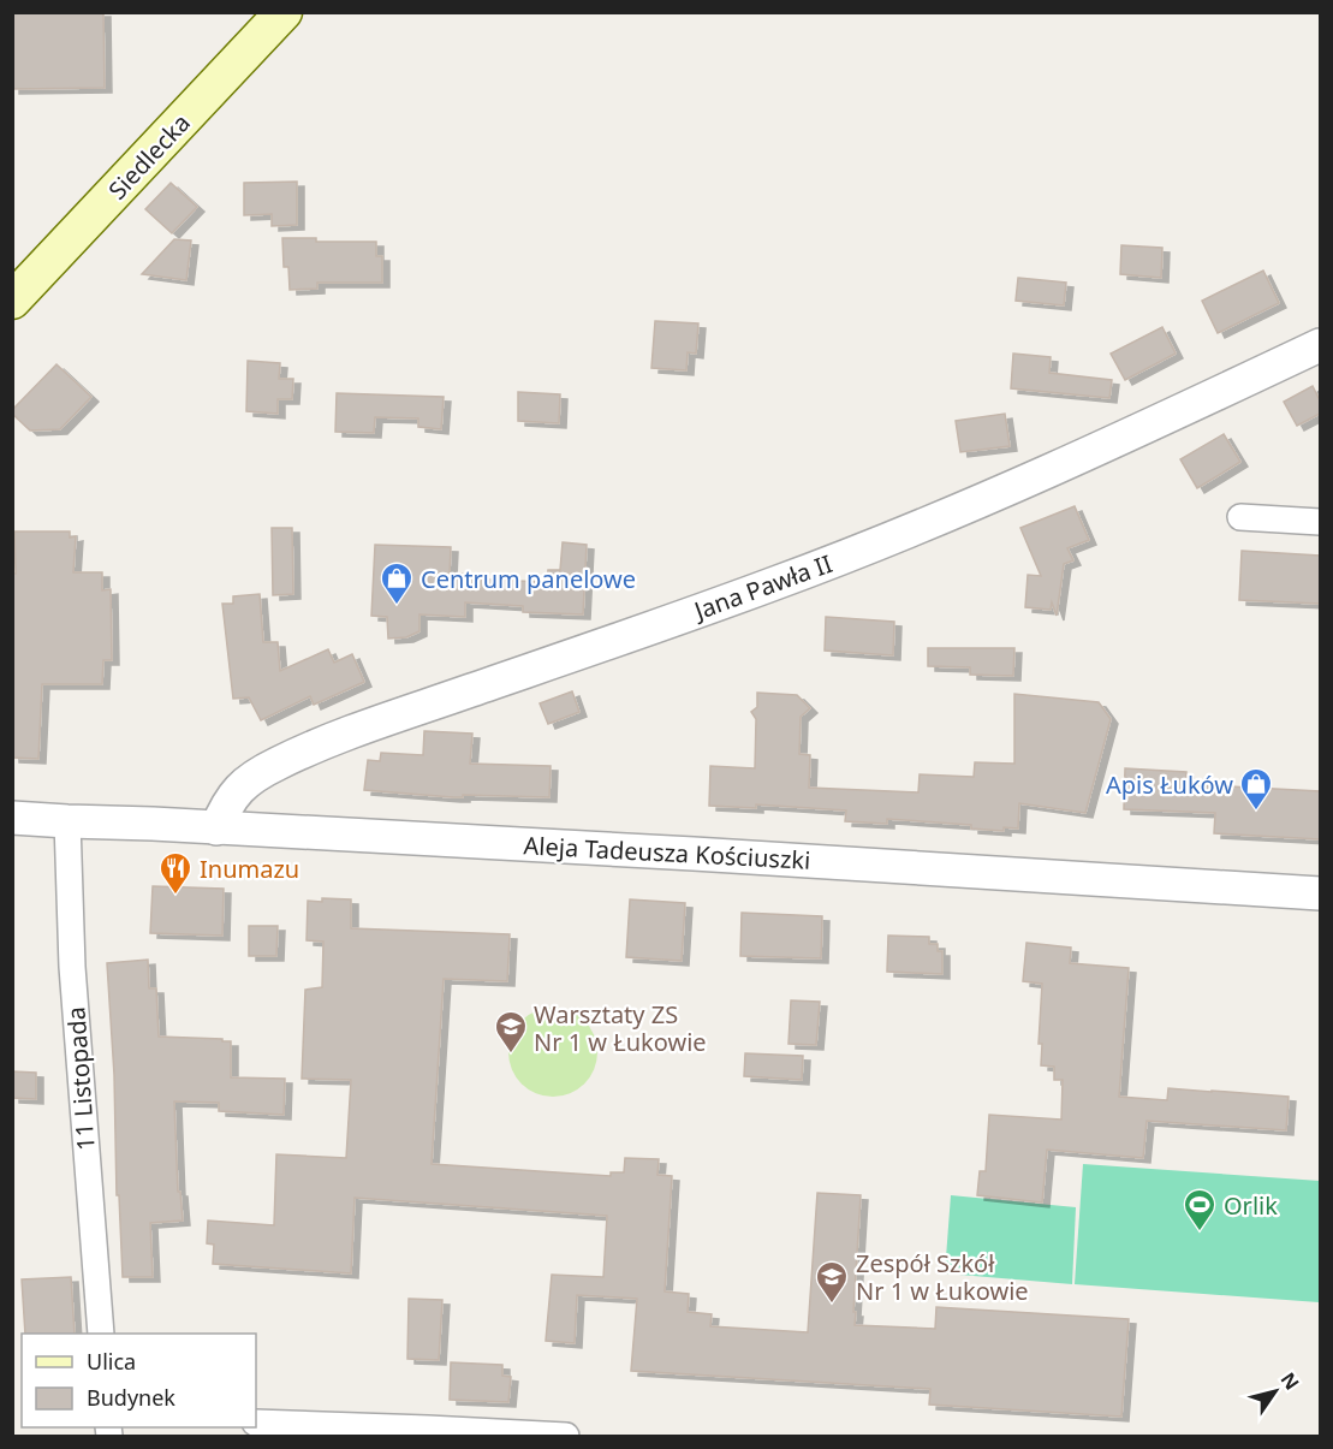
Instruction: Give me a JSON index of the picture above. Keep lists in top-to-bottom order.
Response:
{
  "streets": {
    "main road": ["Siedlecka"],
    "street": ["Jana Pawła II", "Aleja Tadeusza Kościuszki", "11 Listopada"]
  },
  "crossings": [
    ["Jana Pawła II", "Aleja Tadeusza Kościuszki"],
    ["Aleja Tadeusza Kościuszki", "11 Listopada"]
  ],
  "places": {
    "shop": ["Centrum panelowe", "Apis Łuków"],
    "restaurant": ["Inumazu"],
    "school or university": ["Warsztaty ZS Nr 1 w Łukowie", "Zespół Szkół Nr 1 w Łukowie"],
    "sports": ["Orlik"]
  },
  "legend": ["Ulica", "Budynek"],
  "north": "top right"
}
